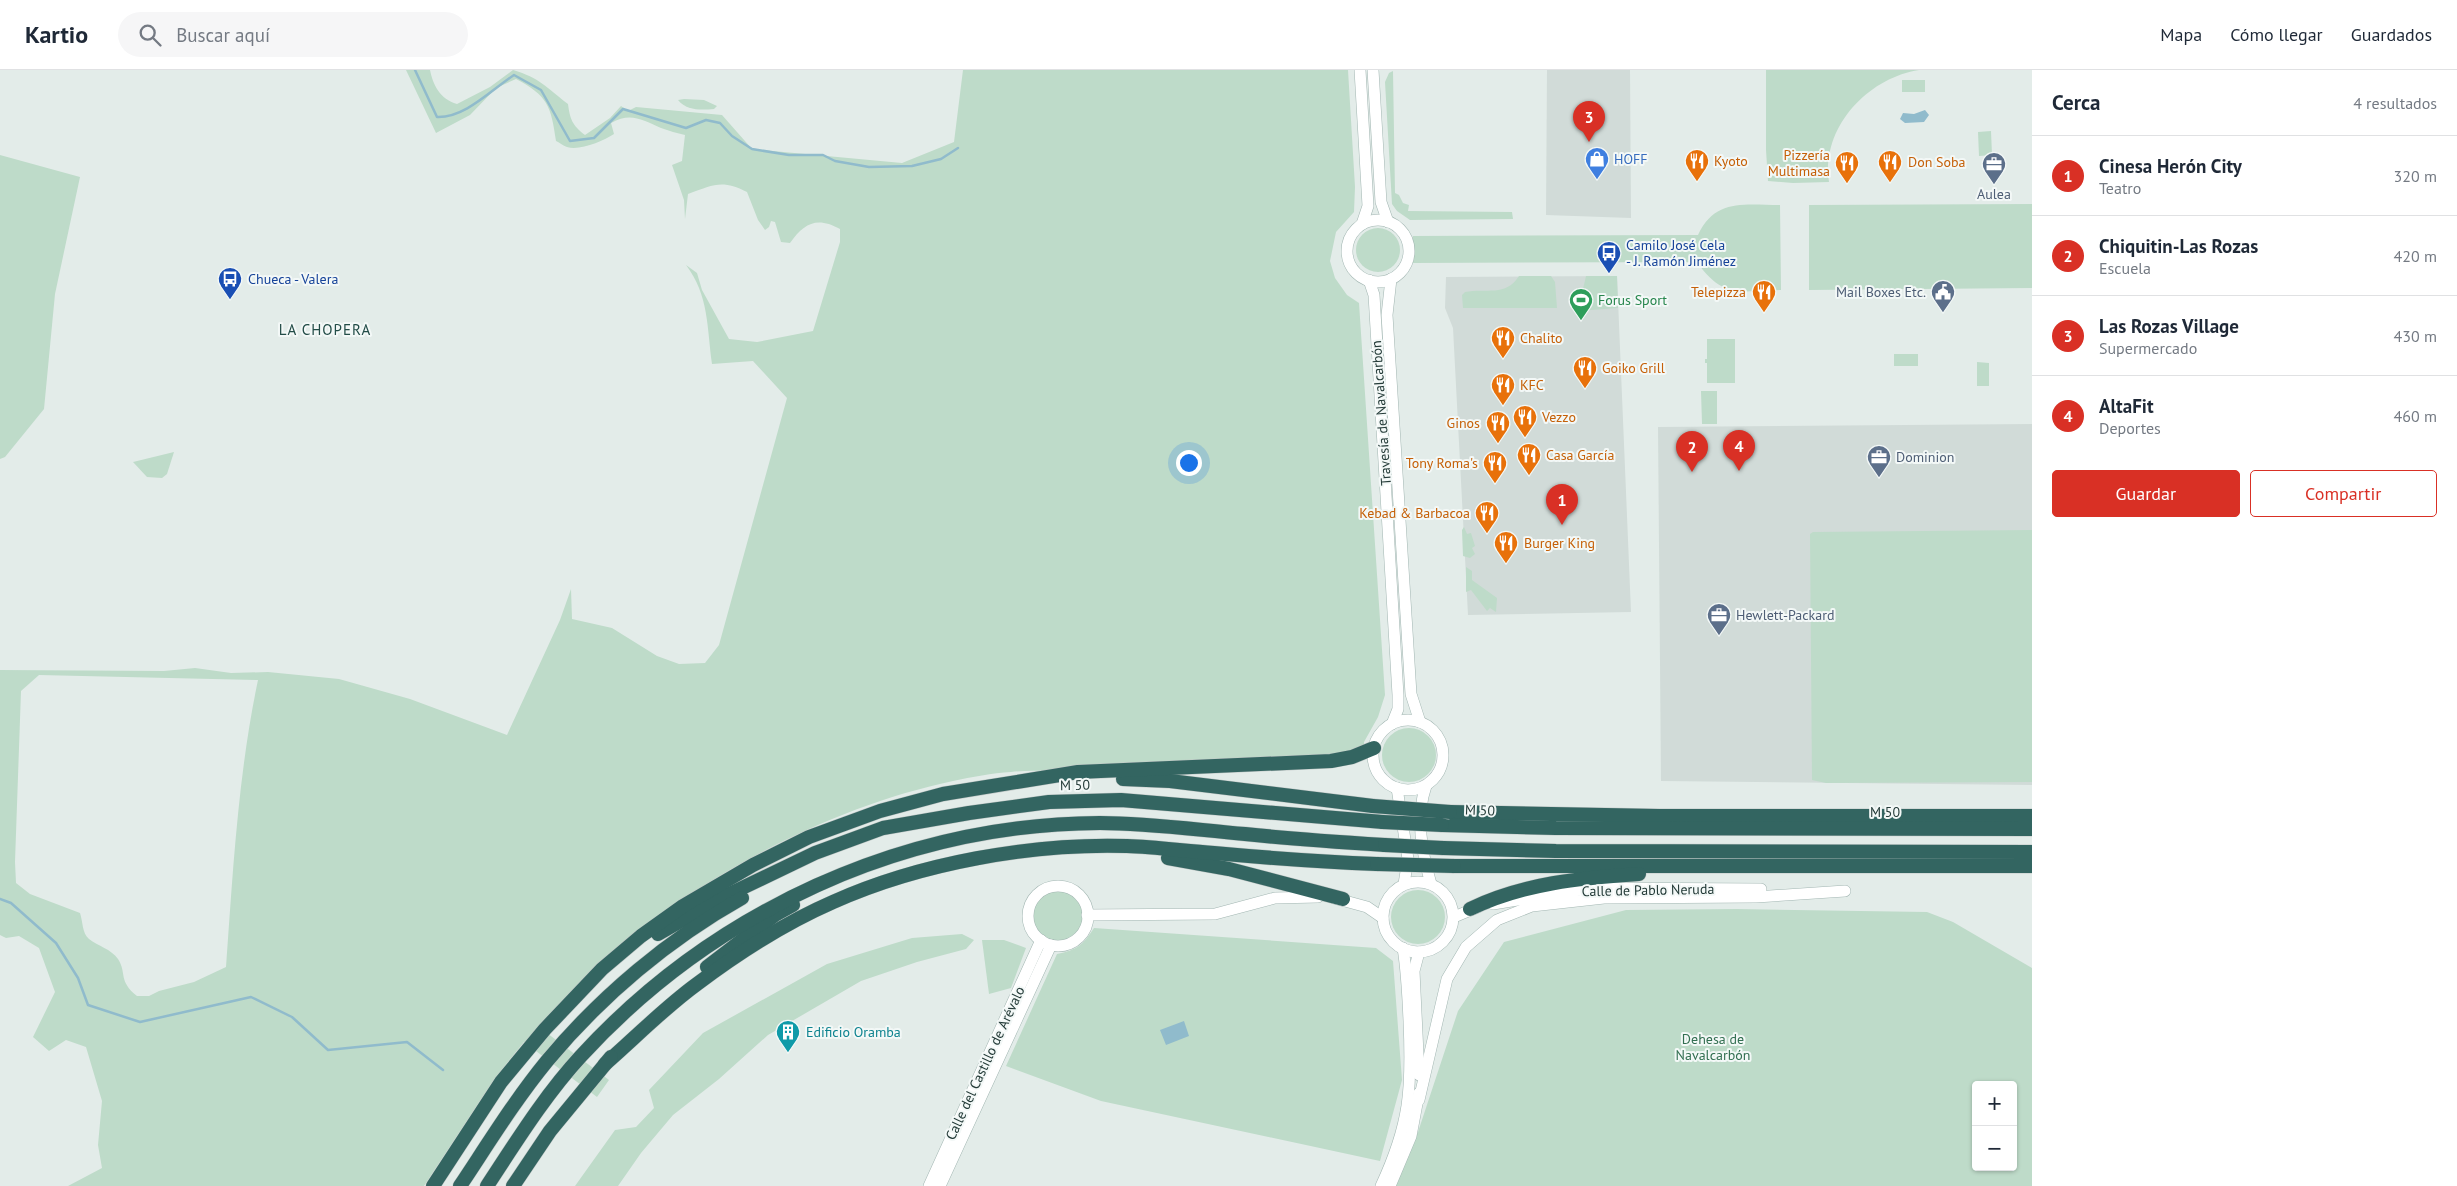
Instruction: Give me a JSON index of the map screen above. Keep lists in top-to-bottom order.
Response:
{
  "streets": {
    "highway": ["M 50"],
    "street": ["Travesía de Navalcarbón", "Calle de Pablo Neruda", "Calle del Castillo de Arévalo"]
  },
  "districts": ["LA CHOPERA"],
  "parks": ["Dehesa de Navalcarbón"],
  "places": {
    "shop": ["HOFF"],
    "restaurant": [
      "Kyoto",
      "Don Soba",
      "Pizzería Multimasa",
      "Telepizza",
      "Chalito",
      "Goiko Grill",
      "KFC",
      "Vezzo",
      "Ginos",
      "Casa García",
      "Tony Roma's",
      "Kebad & Barbacoa",
      "Burger King"
    ],
    "office": ["Aulea", "Dominion", "Hewlett-Packard"],
    "bus stop": ["Camilo José Cela - J. Ramón Jiménez", "Chueca - Valera"],
    "public building": ["Mail Boxes Etc."],
    "sports": ["Forus Sport"],
    "building": ["Edificio Oramba"]
  },
  "page": {
    "header": "Kartio",
    "search": "Buscar aquí",
    "nav": ["Mapa", "Cómo llegar", "Guardados"],
    "heading": ["Cerca", "4 resultados"],
    "pins": [
      "3",
      "4",
      "2",
      "1"
    ],
    "list": [
      {
        "mark": "1",
        "name": "Cinesa Herón City",
        "note": "Teatro",
        "value": "320 m"
      },
      {
        "mark": "2",
        "name": "Chiquitin-Las Rozas",
        "note": "Escuela",
        "value": "420 m"
      },
      {
        "mark": "3",
        "name": "Las Rozas Village",
        "note": "Supermercado",
        "value": "430 m"
      },
      {
        "mark": "4",
        "name": "AltaFit",
        "note": "Deportes",
        "value": "460 m"
      }
    ],
    "buttons": ["Guardar", "Compartir"],
    "map_buttons": ["+", "−"]
  }
}
